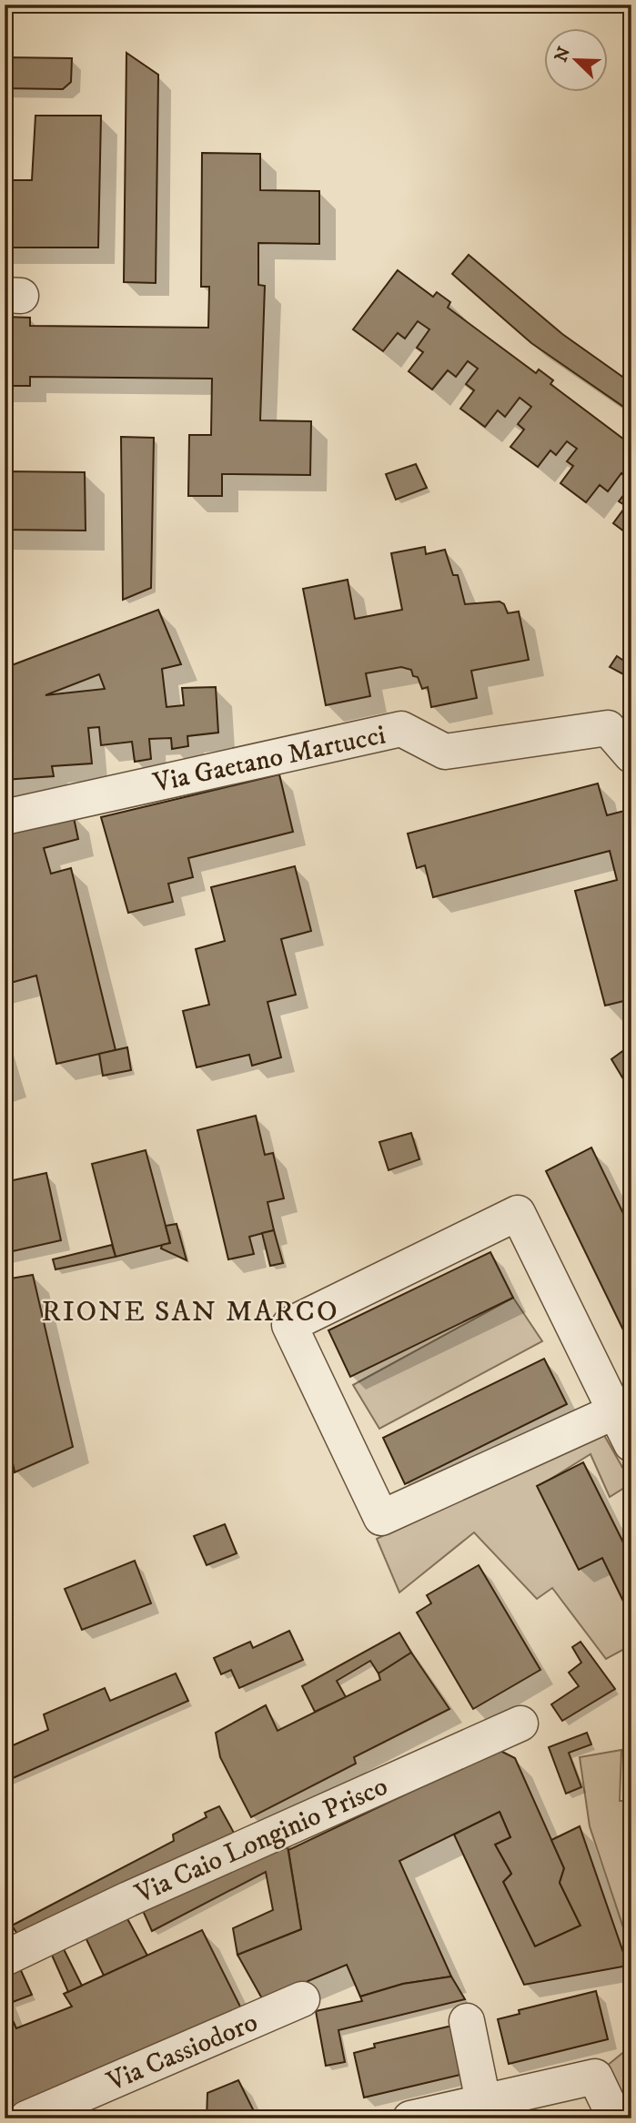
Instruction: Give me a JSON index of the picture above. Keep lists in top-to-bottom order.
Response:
{
  "streets": {
    "street": ["Via Gaetano Martucci", "Via Caio Longinio Prisco", "Via Cassiodoro"]
  },
  "districts": ["RIONE SAN MARCO"],
  "north": "top left"
}
